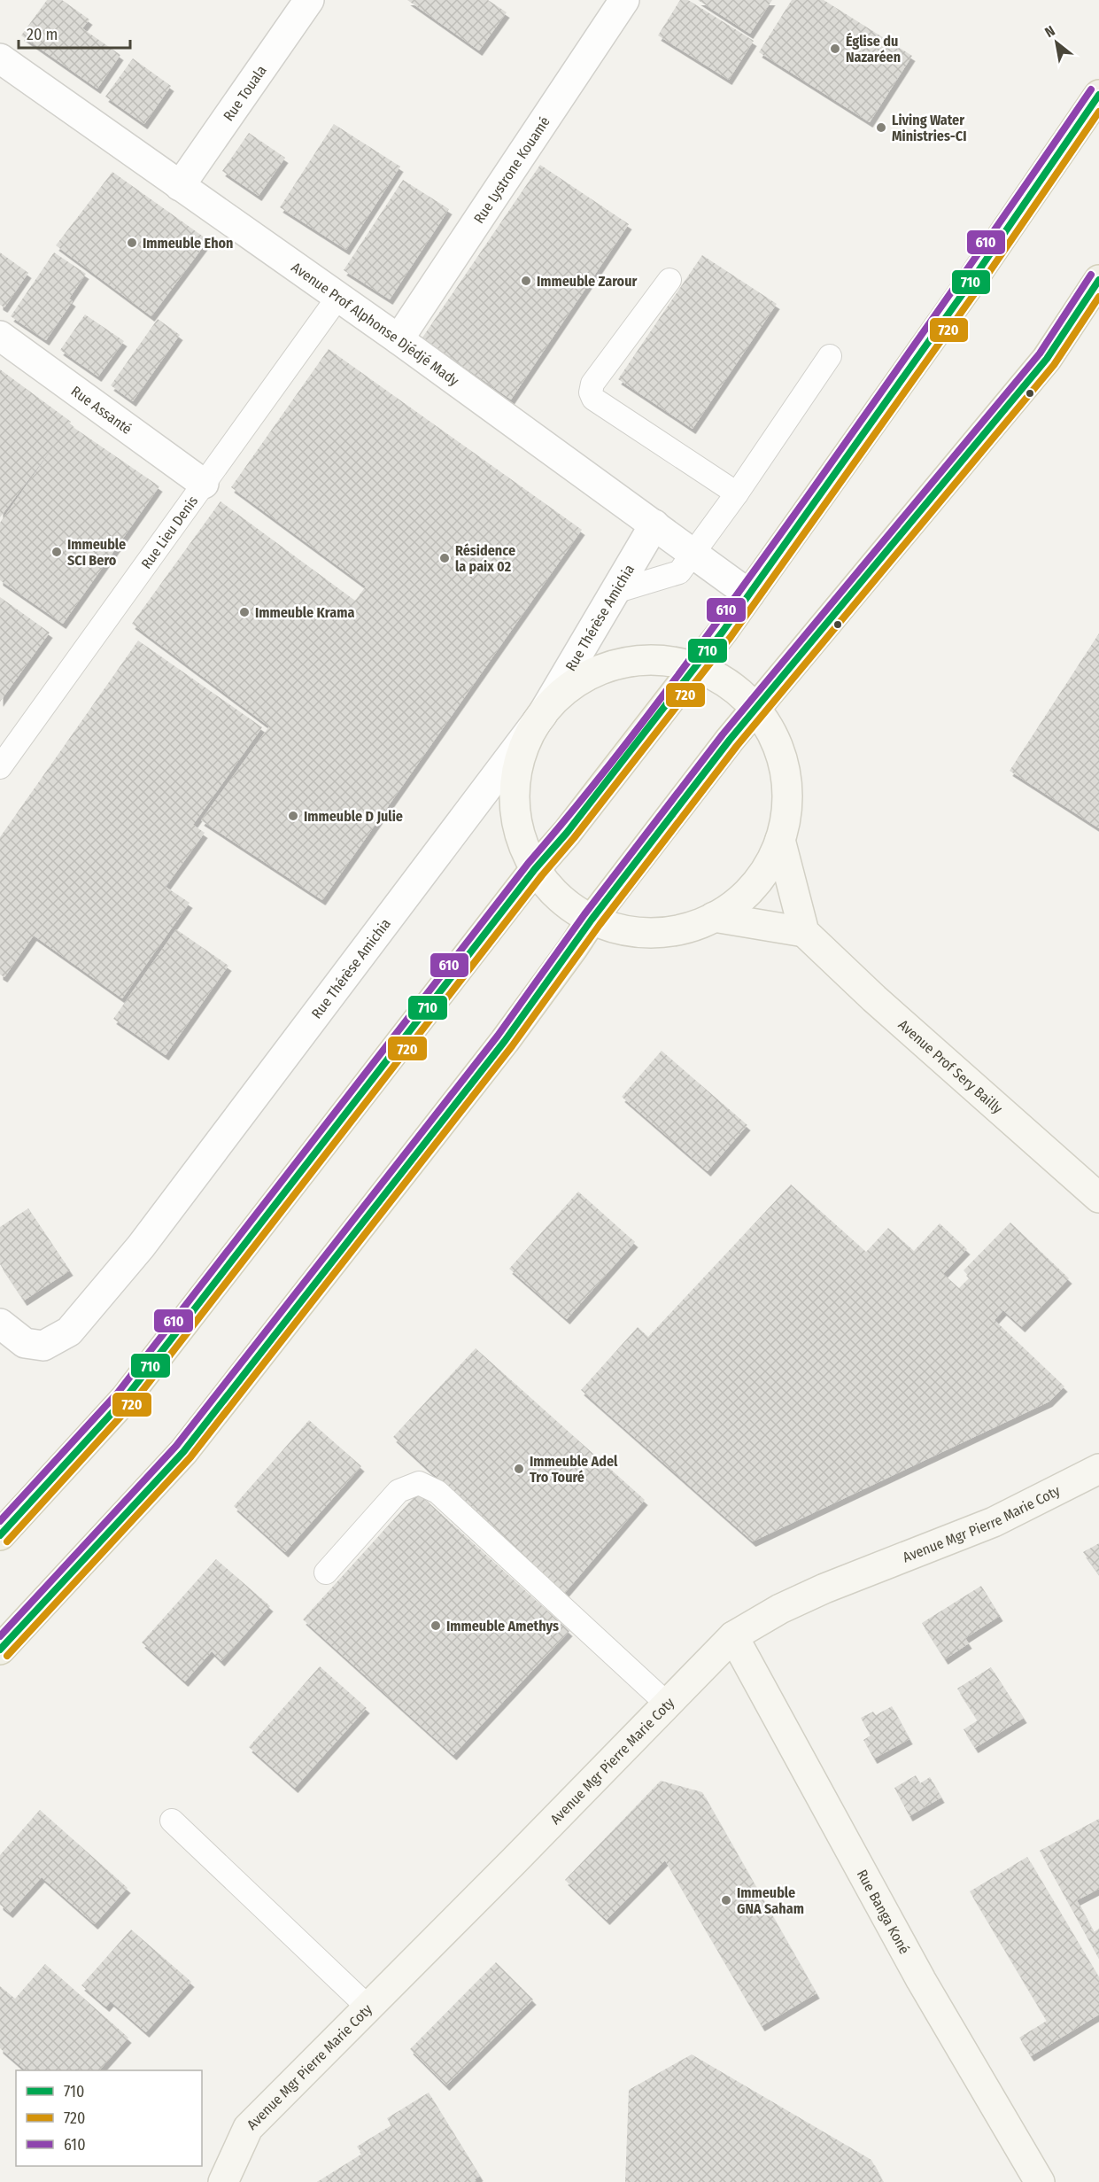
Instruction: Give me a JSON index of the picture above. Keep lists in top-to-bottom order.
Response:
{
  "streets": {
    "street": [
      "Rue Touala",
      "Rue Lystrone Kouamé",
      "Avenue Prof Alphonse Djédjé Mady",
      "Rue Assanté",
      "Rue Thérèse Amichia",
      "Avenue Prof Sery Bailly",
      "Avenue Mgr Pierre Marie Coty",
      "Rue Banga Koné"
    ],
    "lane": ["Rue Lieu Denis"]
  },
  "crossings": [
    ["Rue Touala", "Avenue Prof Alphonse Djédjé Mady"],
    ["Rue Lystrone Kouamé", "Avenue Prof Alphonse Djédjé Mady"],
    ["Avenue Prof Alphonse Djédjé Mady", "Rue Lieu Denis"],
    ["Avenue Prof Alphonse Djédjé Mady", "Rue Thérèse Amichia"],
    ["Rue Assanté", "Rue Lieu Denis"],
    ["Avenue Mgr Pierre Marie Coty", "Rue Banga Koné"]
  ],
  "places": [
    "Église du Nazaréen",
    "Living Water Ministries-CI",
    "Immeuble Ehon",
    "Immeuble Zarour",
    "Immeuble SCI Bero",
    "Résidence la paix 02",
    "Immeuble Krama",
    "Immeuble D Julie",
    "Immeuble Adel Tro Touré",
    "Immeuble Amethys",
    "Immeuble GNA Saham"
  ],
  "lines": ["transit line 610", "transit line 710", "transit line 720"],
  "legend": ["710", "720", "610"],
  "scale_bar": "20 m",
  "north": "top left"
}
